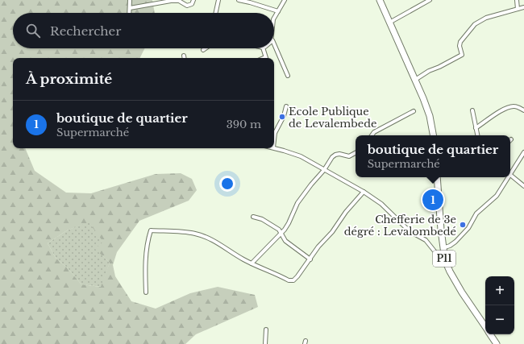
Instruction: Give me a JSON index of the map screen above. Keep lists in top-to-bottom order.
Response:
{
  "streets": {
    "main road": ["P11"]
  },
  "places": ["Ecole Publique de Levalembede", "Chefferie de 3e dégré : Levalombedé"],
  "page": {
    "search": "Rechercher",
    "heading": "À proximité",
    "list": [
      {
        "mark": "1",
        "name": "boutique de quartier",
        "note": "Supermarché",
        "value": "390 m"
      }
    ],
    "popup": ["boutique de quartier", "Supermarché"],
    "pins": "1",
    "map_buttons": ["+", "−"]
  }
}
